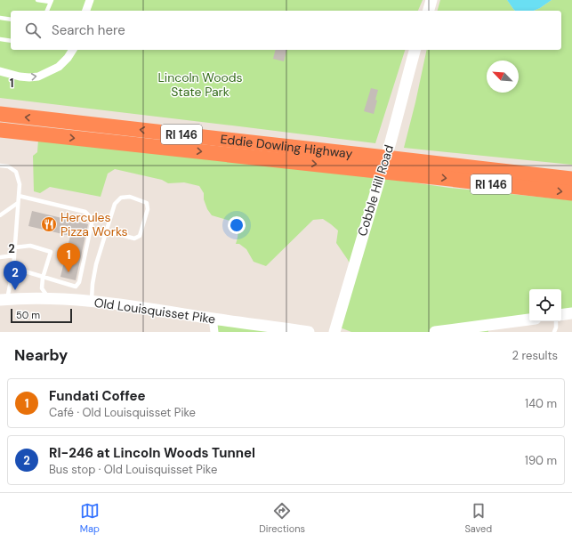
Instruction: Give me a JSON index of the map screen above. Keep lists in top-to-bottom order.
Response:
{
  "streets": {
    "highway": ["RI 146", "Eddie Dowling Highway"],
    "main road": ["Cobble Hill Road", "Old Louisquisset Pike"]
  },
  "parks": ["Lincoln Woods State Park"],
  "places": {
    "restaurant": ["Hercules Pizza Works"]
  },
  "scale_bar": "50 m",
  "north": "top left",
  "page": {
    "search": "Search here",
    "pins": ["1", "2"],
    "scale": "50 m",
    "heading": ["Nearby", "2 results"],
    "list": [
      {
        "mark": "1",
        "name": "Fundati Coffee",
        "note": "Café · Old Louisquisset Pike",
        "value": "140 m"
      },
      {
        "mark": "2",
        "name": "RI-246 at Lincoln Woods Tunnel",
        "note": "Bus stop · Old Louisquisset Pike",
        "value": "190 m"
      }
    ],
    "nav": ["Map", "Directions", "Saved"]
  },
  "grid": {
    "rows": ["1", "2"]
  }
}
